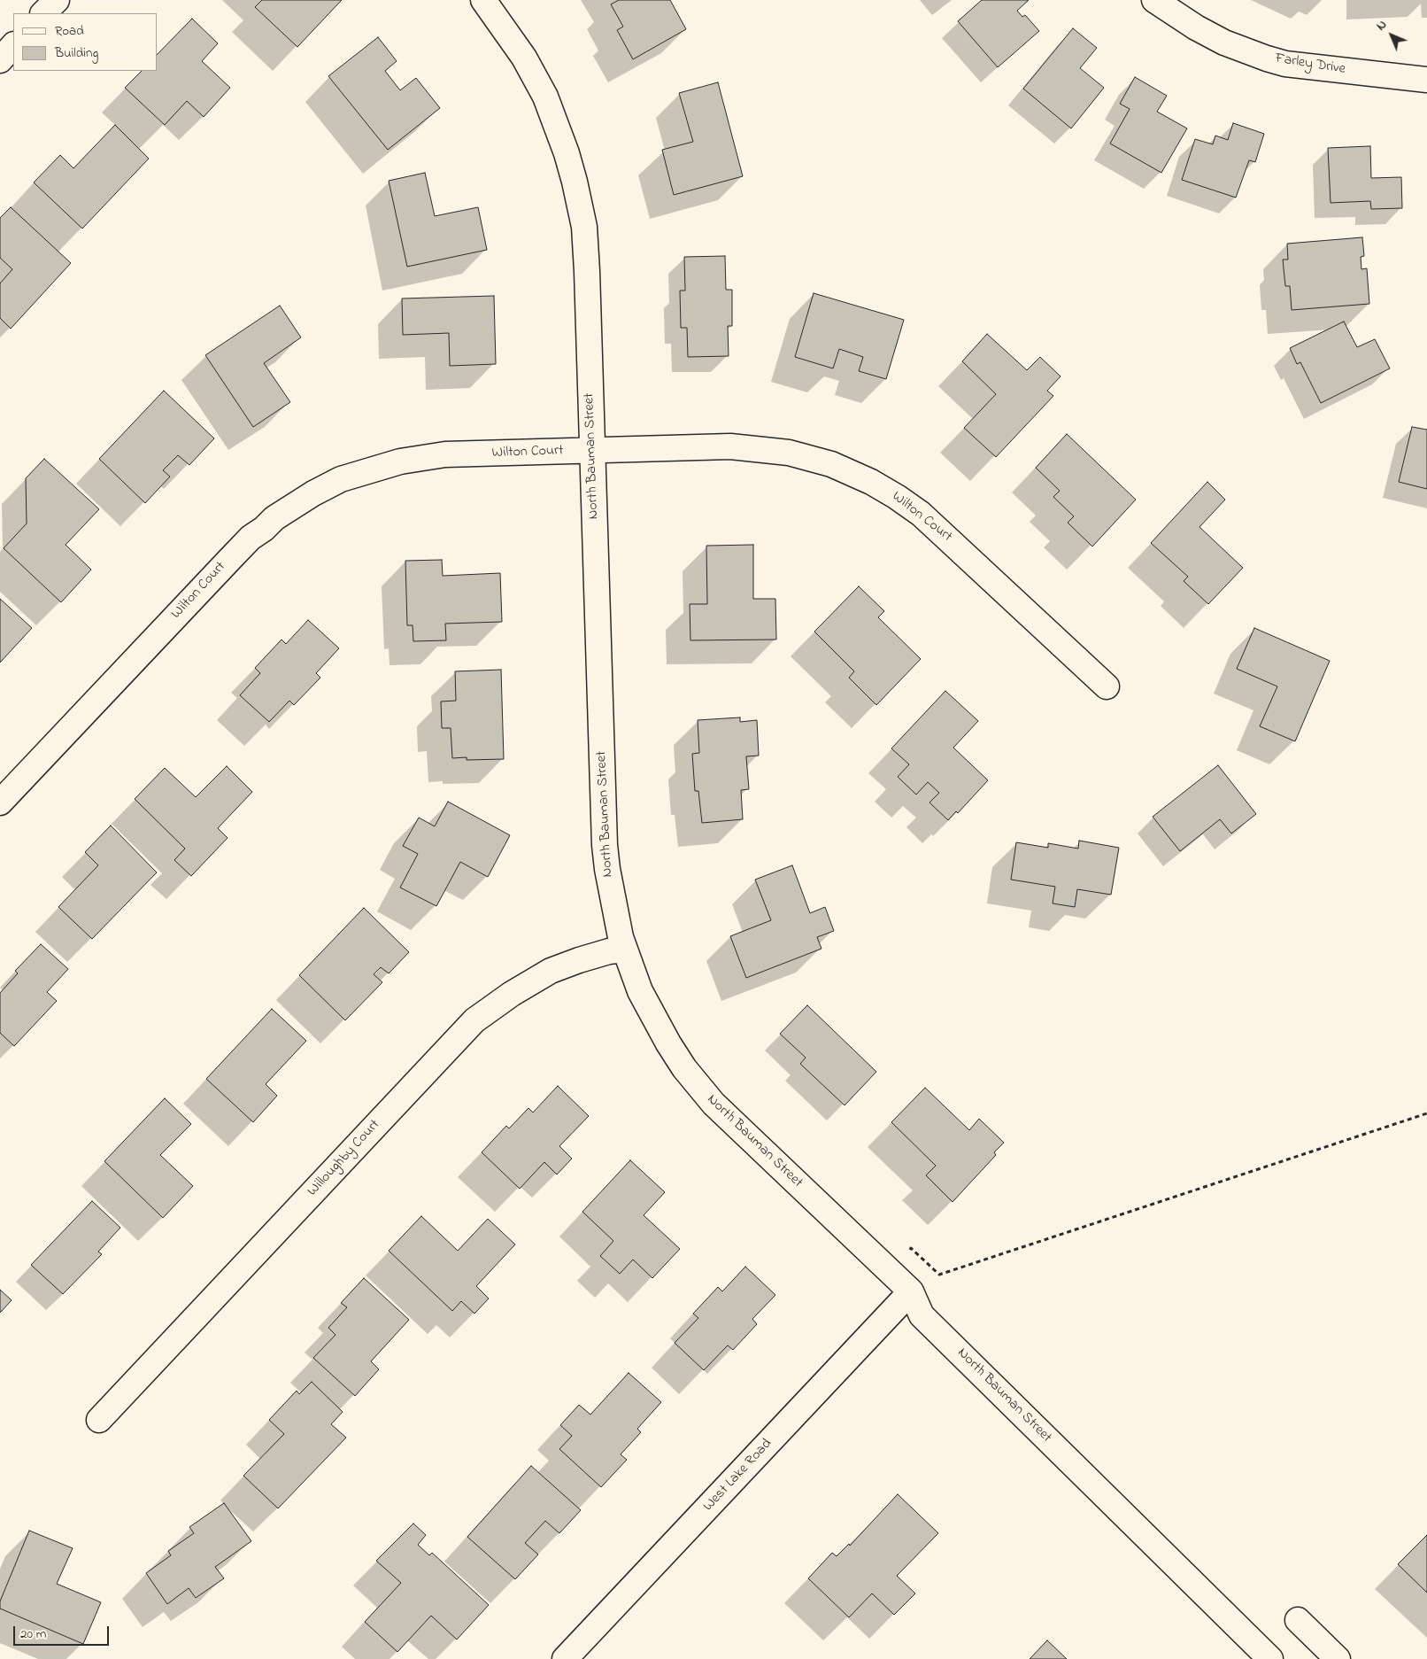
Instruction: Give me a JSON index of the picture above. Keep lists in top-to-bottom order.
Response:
{
  "streets": {
    "street": [
      "Farley Drive",
      "Wilton Court",
      "North Bauman Street",
      "Willoughby Court",
      "West Lake Road"
    ]
  },
  "crossings": [
    ["Wilton Court", "North Bauman Street"],
    ["North Bauman Street", "Willoughby Court"],
    ["North Bauman Street", "West Lake Road"]
  ],
  "legend": ["Road", "Building"],
  "scale_bar": "20 m",
  "north": "top left"
}
